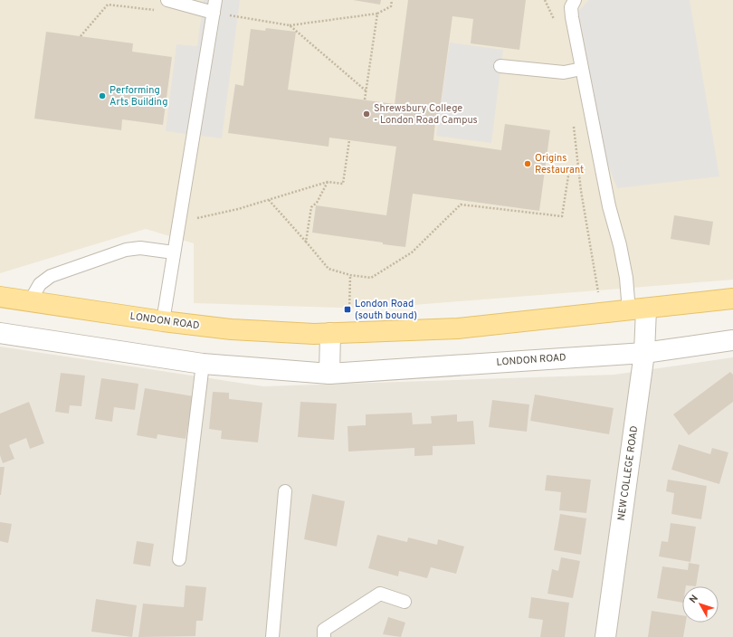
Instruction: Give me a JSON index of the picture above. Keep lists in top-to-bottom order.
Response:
{
  "streets": {
    "main road": ["LONDON ROAD"],
    "street": ["NEW COLLEGE ROAD"]
  },
  "crossings": [
    ["LONDON ROAD", "NEW COLLEGE ROAD"]
  ],
  "places": {
    "other": ["Performing Arts Building", "Shrewsbury College - London Road Campus", "Origins Restaurant"],
    "transit": ["London Road (south bound)"]
  },
  "north": "top left"
}
